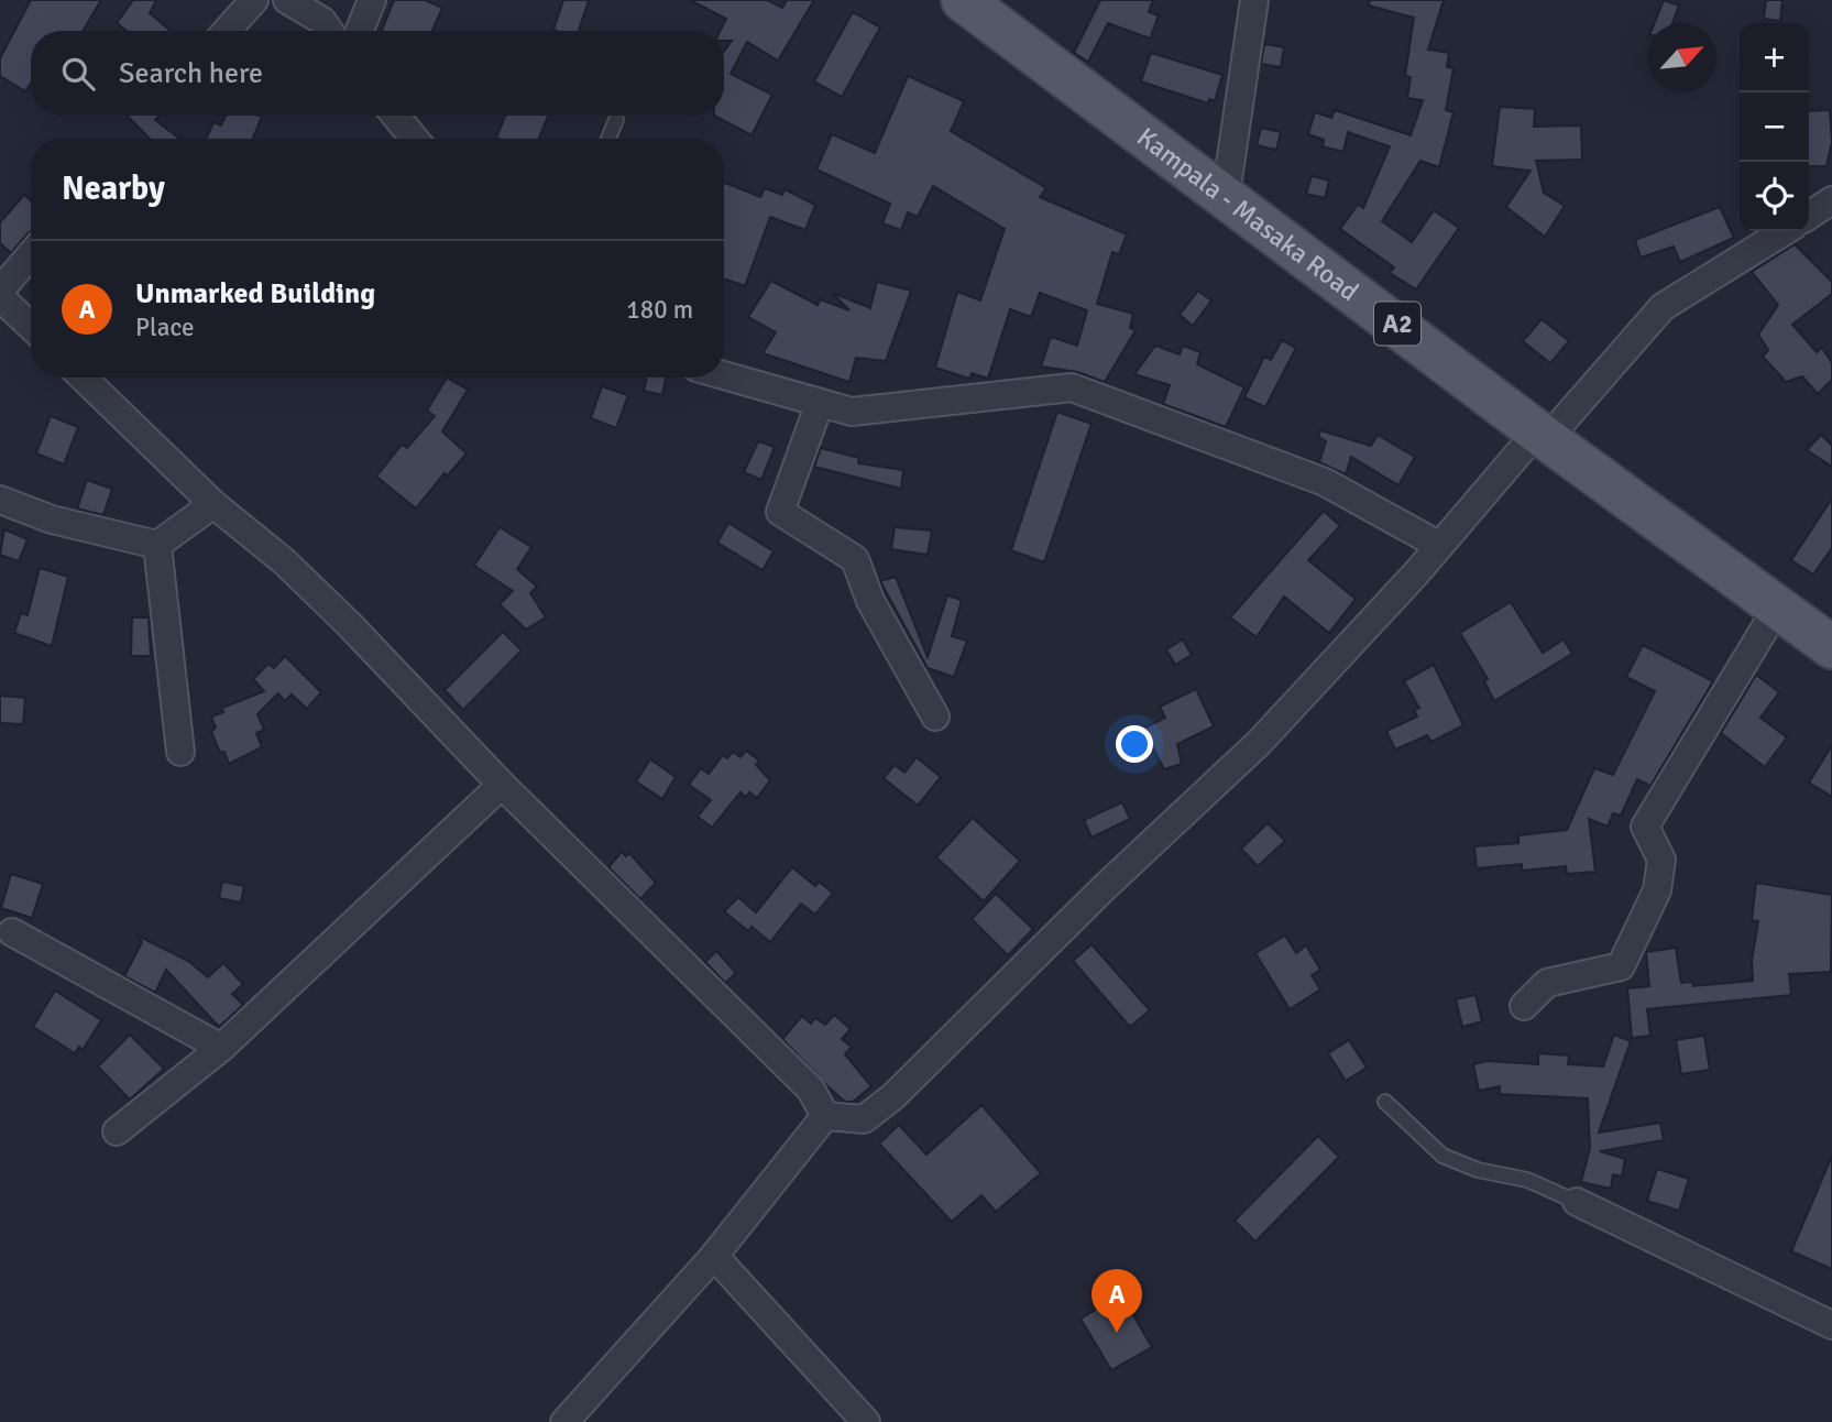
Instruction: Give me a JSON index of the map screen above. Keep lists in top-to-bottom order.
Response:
{
  "streets": {
    "main road": ["Kampala - Masaka Road", "A2"]
  },
  "north": "top right",
  "page": {
    "map_buttons": ["+", "−"],
    "search": "Search here",
    "heading": "Nearby",
    "list": [
      {
        "mark": "A",
        "name": "Unmarked Building",
        "note": "Place",
        "value": "180 m"
      }
    ],
    "pins": "A"
  }
}
